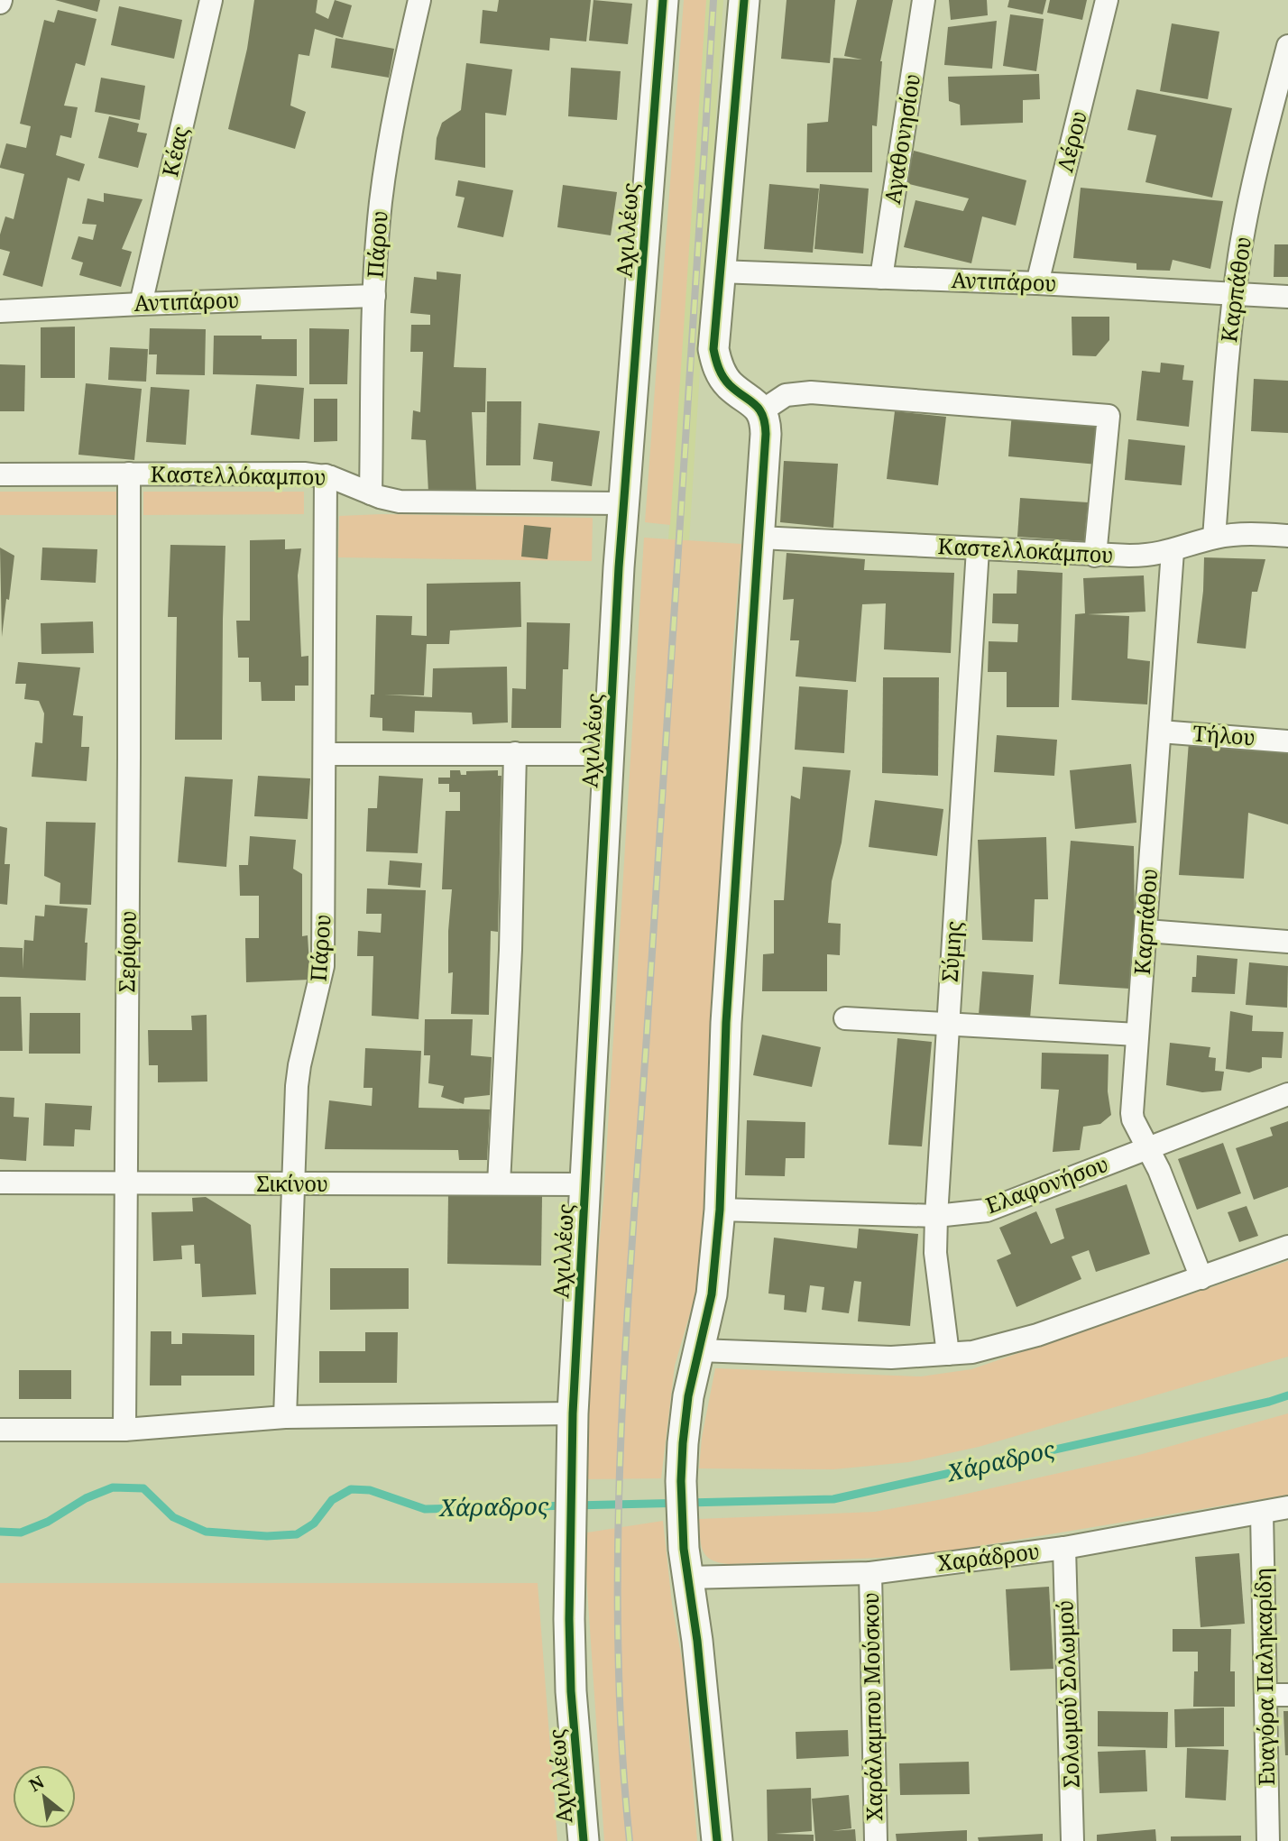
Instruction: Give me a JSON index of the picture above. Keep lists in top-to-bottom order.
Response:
{
  "streets": {
    "street": [
      "Αγαθονησίου",
      "Λέρου",
      "Κέας",
      "Αχιλλέως",
      "Πάρου",
      "Αντιπάρου",
      "Καρπάθου",
      "Καστελλόκαμπου",
      "Καστελλοκάμπου",
      "Τήλου",
      "Σερίφου",
      "Σύμης",
      "Σικίνου",
      "Ελαφονήσου",
      "Χαράδρου",
      "Ευαγόρα Παληκαρίδη",
      "Σολωμού Σολωμού",
      "Χαράλαμπου Μούσκου"
    ]
  },
  "crossings": [
    ["Αγαθονησίου", "Αντιπάρου"],
    ["Λέρου", "Αντιπάρου"],
    ["Κέας", "Αντιπάρου"],
    ["Αχιλλέως", "Καστελλόκαμπου"],
    ["Αχιλλέως", "Σικίνου"],
    ["Πάρου", "Αντιπάρου"],
    ["Πάρου", "Καστελλόκαμπου"],
    ["Πάρου", "Σικίνου"],
    ["Αντιπάρου", "Καρπάθου"],
    ["Καρπάθου", "Καστελλοκάμπου"],
    ["Καρπάθου", "Τήλου"],
    ["Καρπάθου", "Ελαφονήσου"],
    ["Καστελλόκαμπου", "Σερίφου"],
    ["Καστελλοκάμπου", "Σύμης"],
    ["Σερίφου", "Σικίνου"],
    ["Σύμης", "Ελαφονήσου"],
    ["Χαράδρου", "Ευαγόρα Παληκαρίδη"],
    ["Χαράδρου", "Σολωμού Σολωμού"],
    ["Χαράδρου", "Χαράλαμπου Μούσκου"]
  ],
  "water": ["Χάραδρος"],
  "north": "top left"
}
